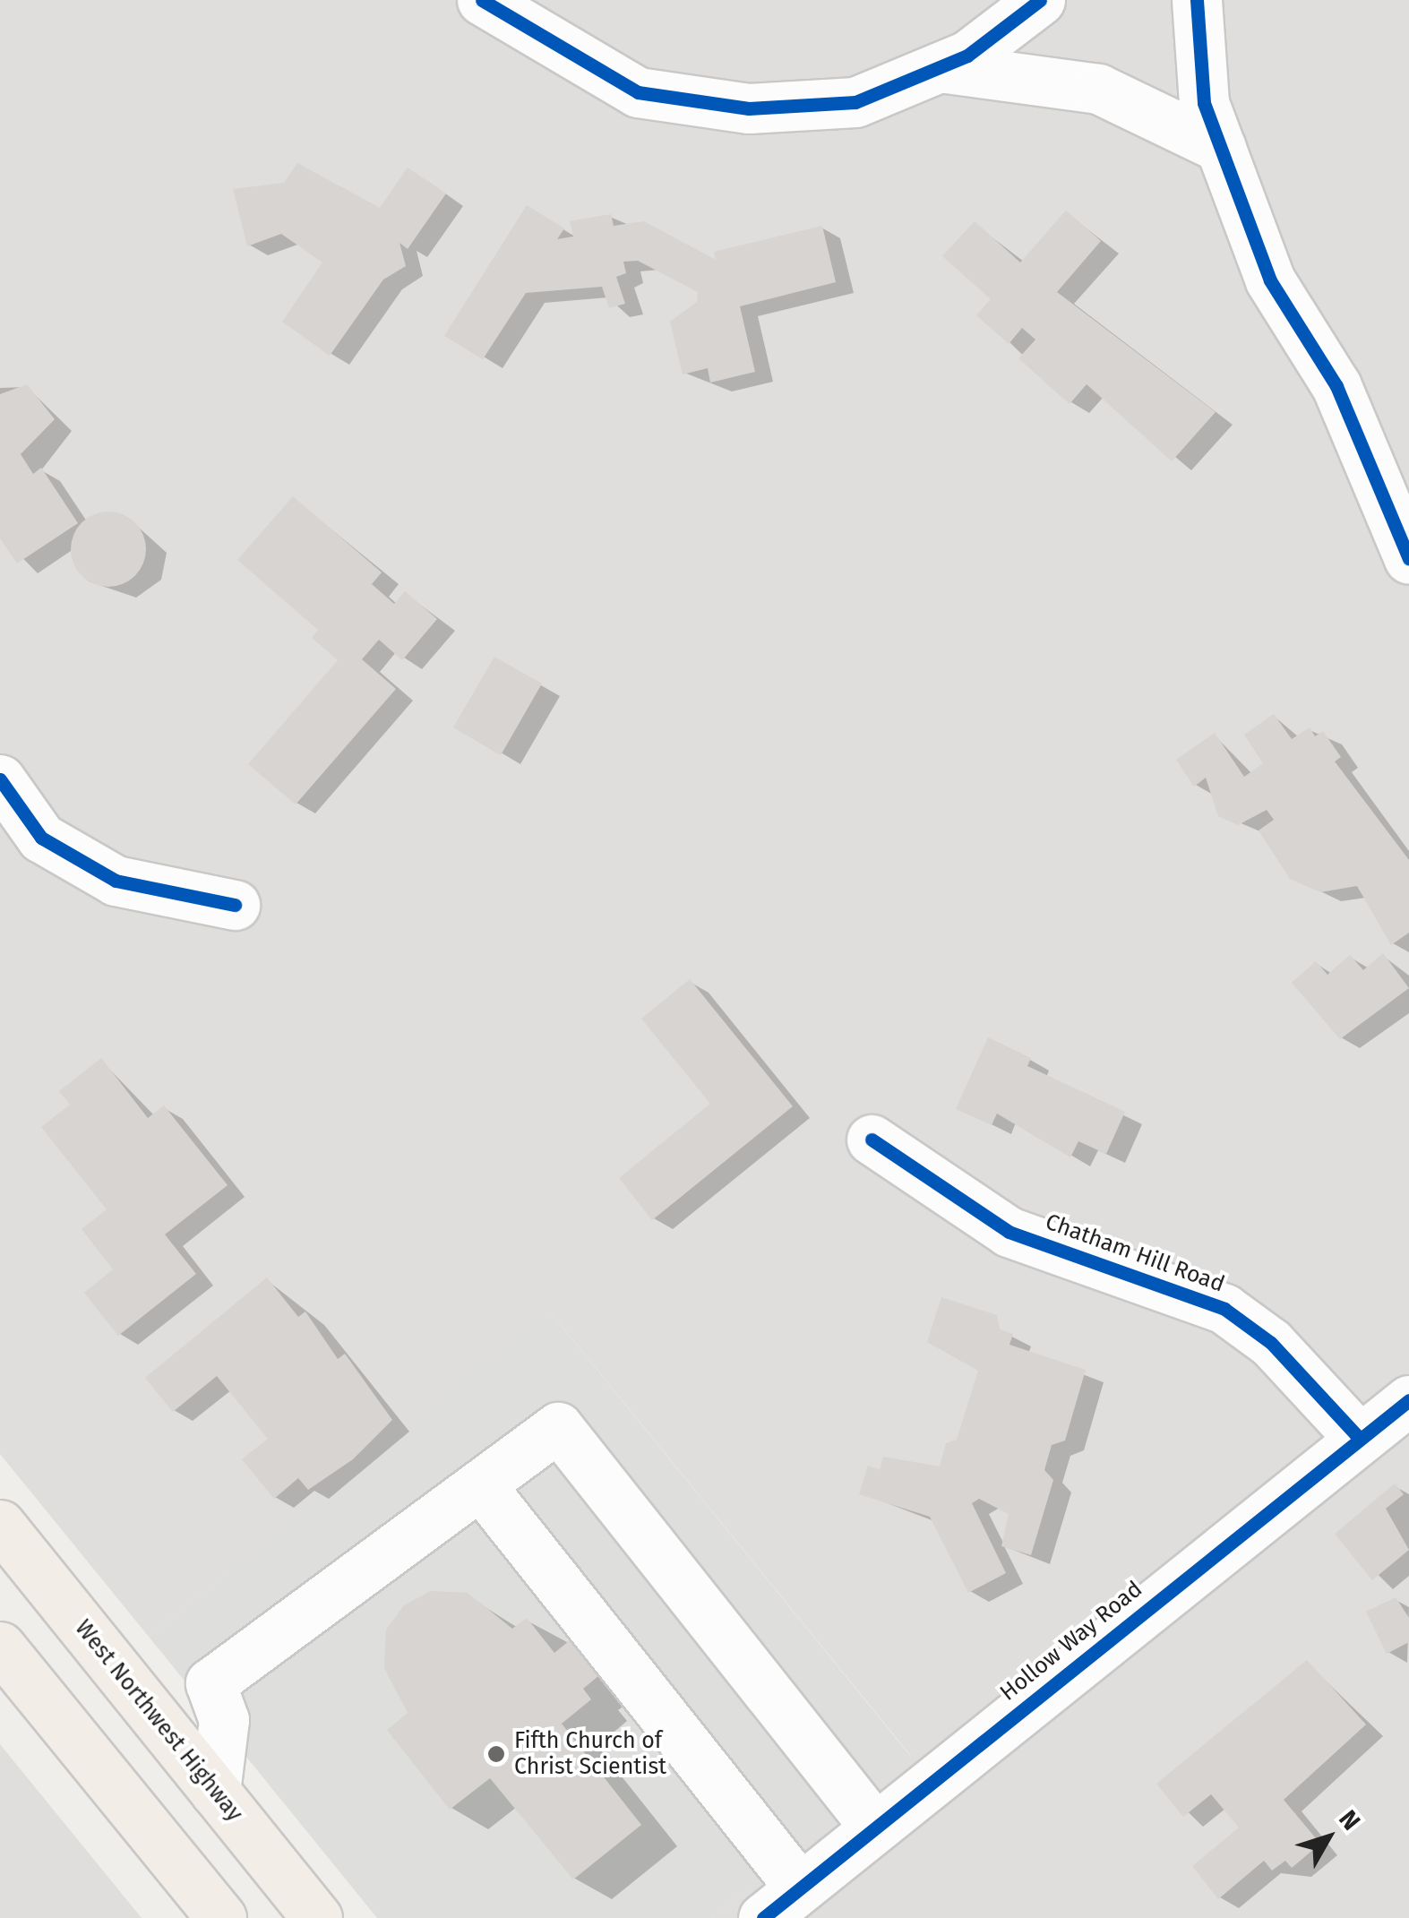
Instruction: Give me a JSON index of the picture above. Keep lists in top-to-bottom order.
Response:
{
  "streets": {
    "main road": ["West Northwest Highway"],
    "street": ["Chatham Hill Road", "Hollow Way Road"]
  },
  "crossings": [
    ["Chatham Hill Road", "Hollow Way Road"]
  ],
  "places": ["Fifth Church of Christ Scientist"],
  "north": "top right"
}
